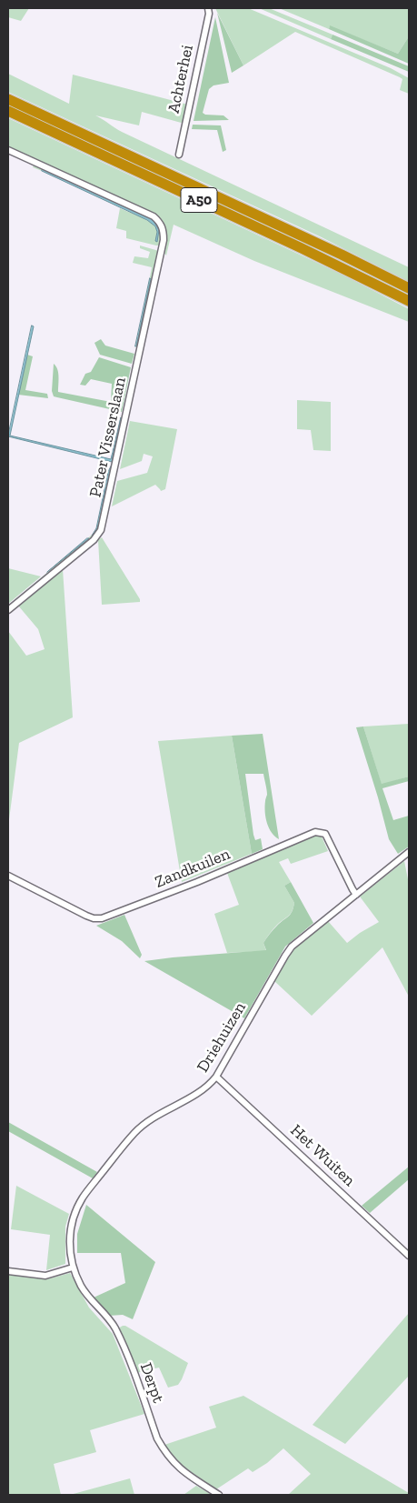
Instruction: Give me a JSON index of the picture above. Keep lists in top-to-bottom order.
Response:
{
  "streets": {
    "highway": ["A50"],
    "street": [
      "Achterhei",
      "Pater Visserslaan",
      "Zandkuilen",
      "Driehuizen",
      "Het Wuiten",
      "Derpt"
    ]
  },
  "crossings": [
    ["Zandkuilen", "Driehuizen"],
    ["Driehuizen", "Het Wuiten"],
    ["Driehuizen", "Derpt"]
  ]
}
